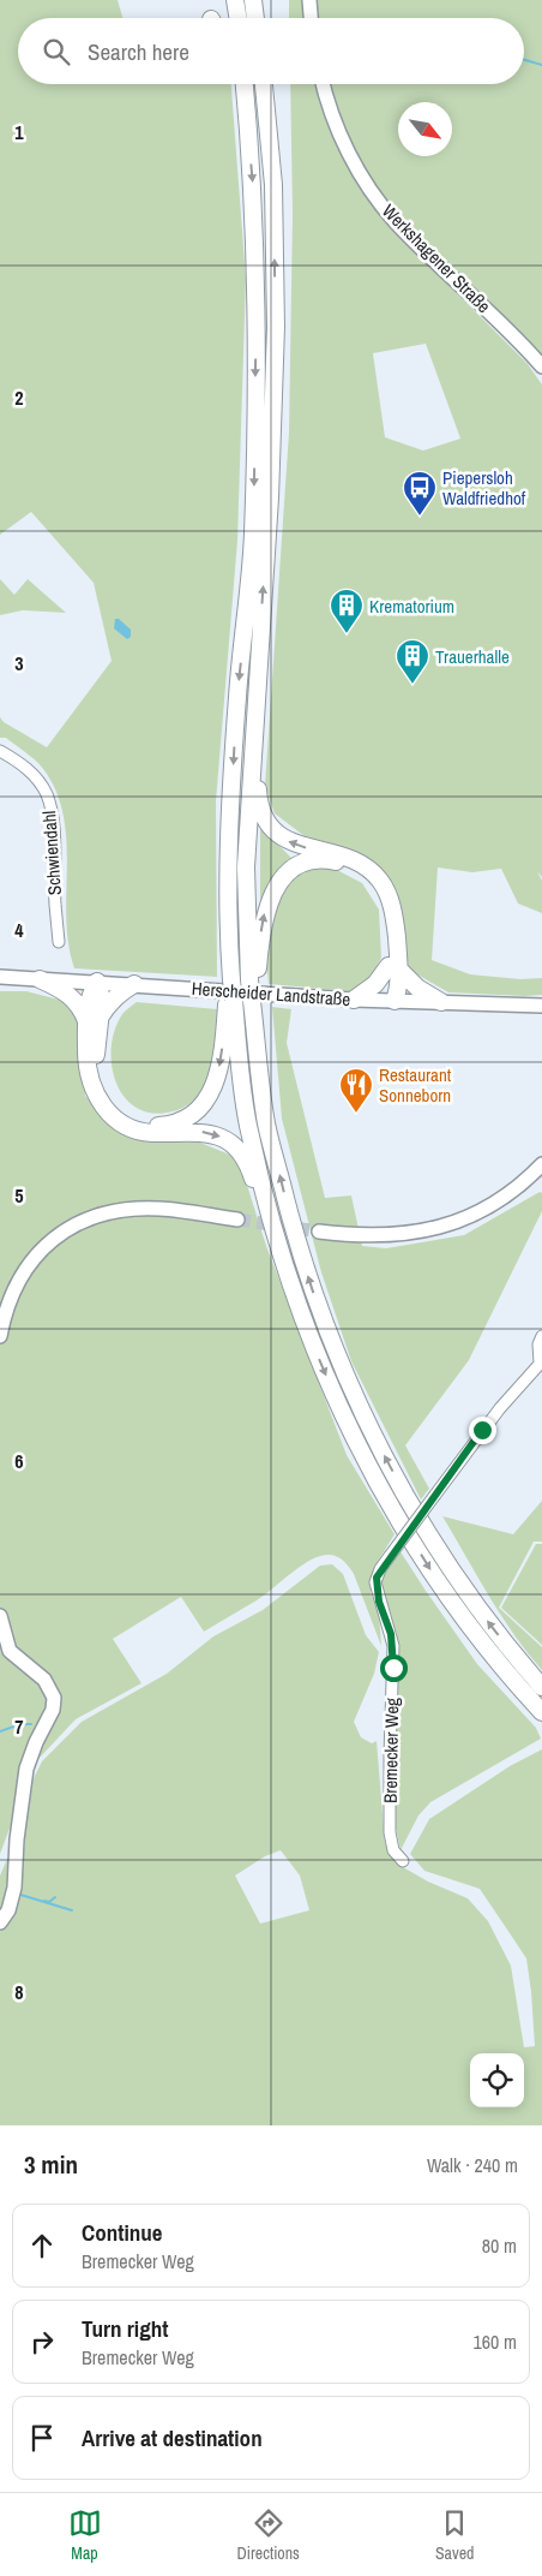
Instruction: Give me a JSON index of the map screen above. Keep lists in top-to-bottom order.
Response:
{
  "streets": {
    "main road": ["Werkshagener Straße", "Herscheider Landstraße"],
    "street": ["Schwiendahl", "Bremecker Weg"]
  },
  "places": {
    "bus stop": ["Piepersloh Waldfriedhof"],
    "building": ["Krematorium", "Trauerhalle"],
    "restaurant": ["Restaurant Sonneborn"]
  },
  "north": "bottom right",
  "page": {
    "search": "Search here",
    "heading": ["3 min", "Walk · 240 m"],
    "list": [
      ["Continue", "Bremecker Weg", "80 m"],
      ["Turn right", "Bremecker Weg", "160 m"],
      "Arrive at destination"
    ],
    "nav": ["Map", "Directions", "Saved"]
  },
  "grid": {
    "rows": [
      "1",
      "2",
      "3",
      "4",
      "5",
      "6",
      "7",
      "8"
    ]
  }
}
